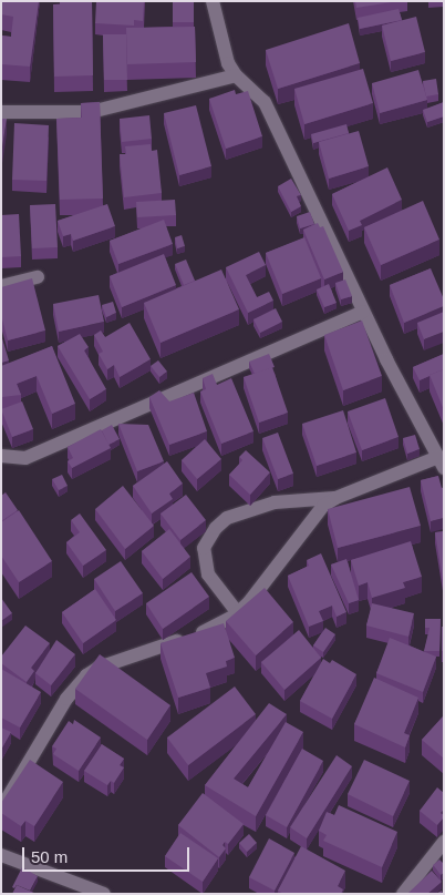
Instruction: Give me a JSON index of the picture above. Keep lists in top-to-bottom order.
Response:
{
  "scale_bar": "50 m"
}
